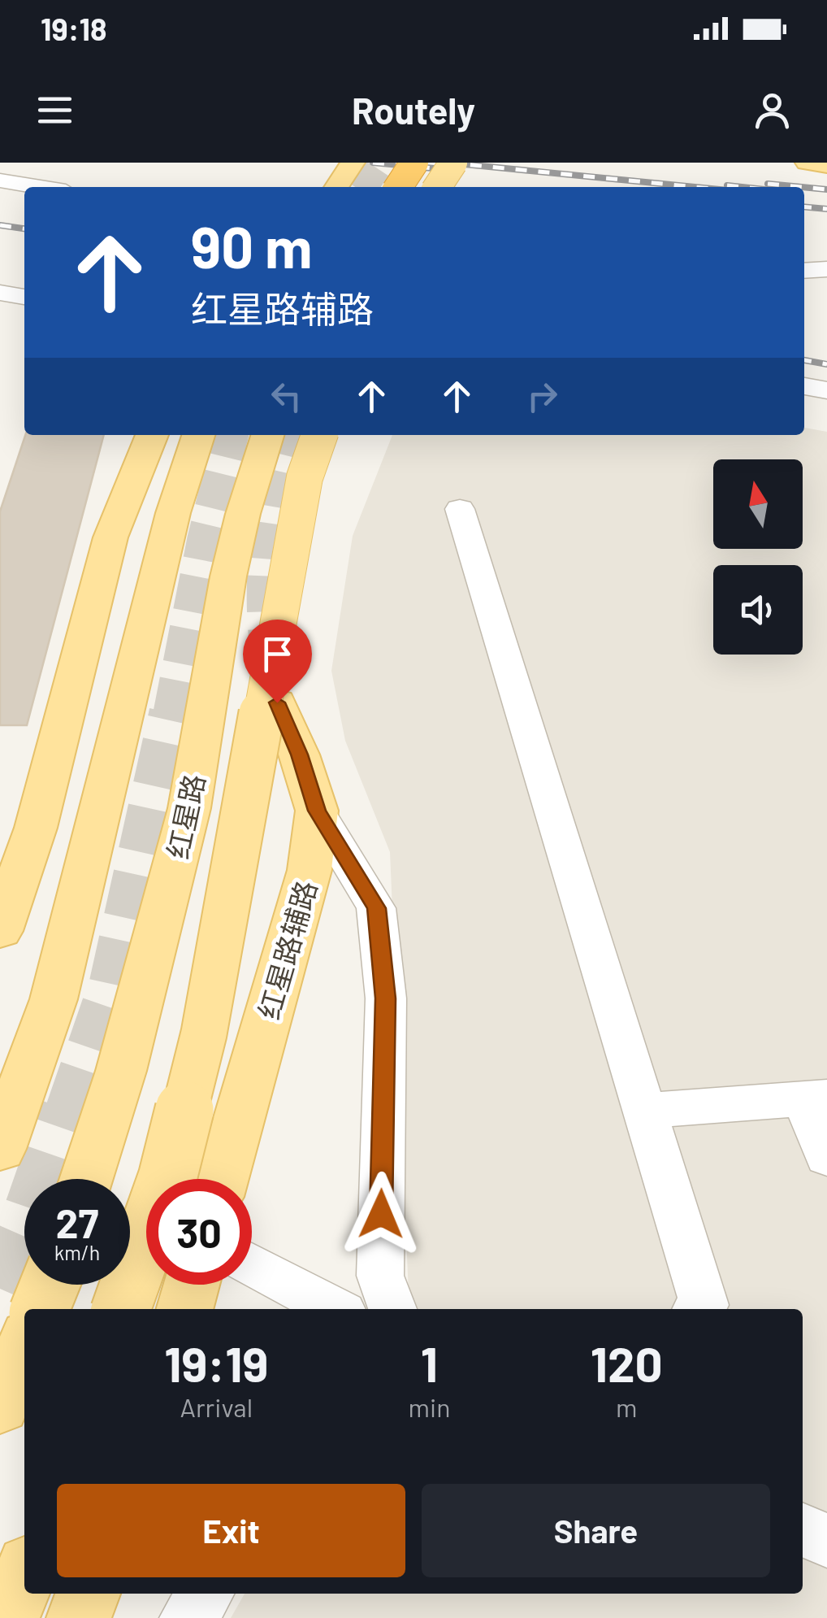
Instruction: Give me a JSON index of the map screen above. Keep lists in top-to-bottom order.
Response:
{
  "streets": {
    "main road": ["红星路", "红星路辅路"]
  },
  "north": "top",
  "page": {
    "status": "19:18",
    "header": "Routely",
    "turn": ["90 m", "红星路辅路"],
    "speed": "27 km/h",
    "limit": "30",
    "eta": [
      "19:19",
      "Arrival",
      "1",
      "min",
      "120",
      "m"
    ],
    "buttons": ["Exit", "Share"]
  }
}
